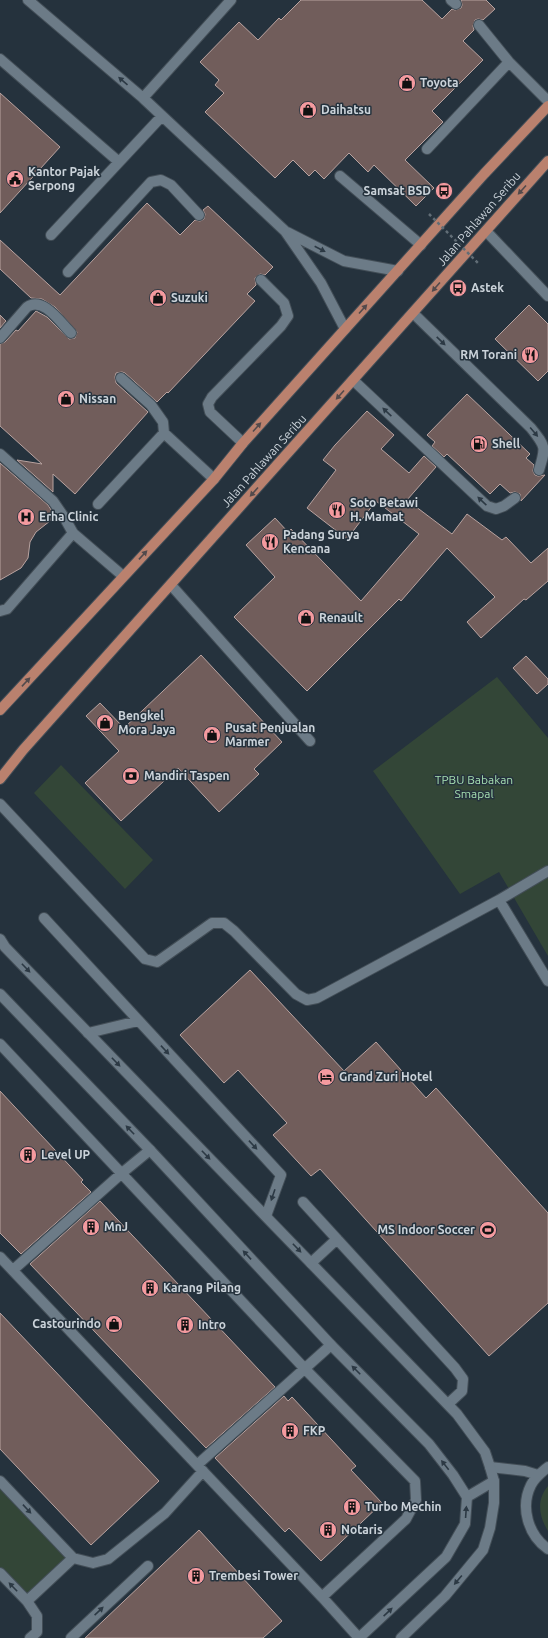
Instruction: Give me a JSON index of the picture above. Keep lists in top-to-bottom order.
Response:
{
  "streets": {
    "main road": ["Jalan Pahlawan Seribu"]
  },
  "parks": ["TPBU Babakan Smapal"],
  "places": {
    "shop": [
      "Toyota",
      "Daihatsu",
      "Suzuki",
      "Nissan",
      "Renault",
      "Bengkel Mora Jaya",
      "Pusat Penjualan Marmer",
      "Castourindo"
    ],
    "public building": ["Kantor Pajak Serpong"],
    "bus stop": ["Samsat BSD", "Astek"],
    "restaurant": ["RM Torani", "Soto Betawi H. Mamat", "Padang Surya Kencana"],
    "fuel station": ["Shell"],
    "hospital": ["Erha Clinic"],
    "bank": ["Mandiri Taspen"],
    "hotel": ["Grand Zuri Hotel"],
    "building": [
      "Level UP",
      "MnJ",
      "Karang Pilang",
      "Intro",
      "FKP",
      "Turbo Mechin",
      "Notaris",
      "Trembesi Tower"
    ],
    "sports": ["MS Indoor Soccer"]
  }
}
